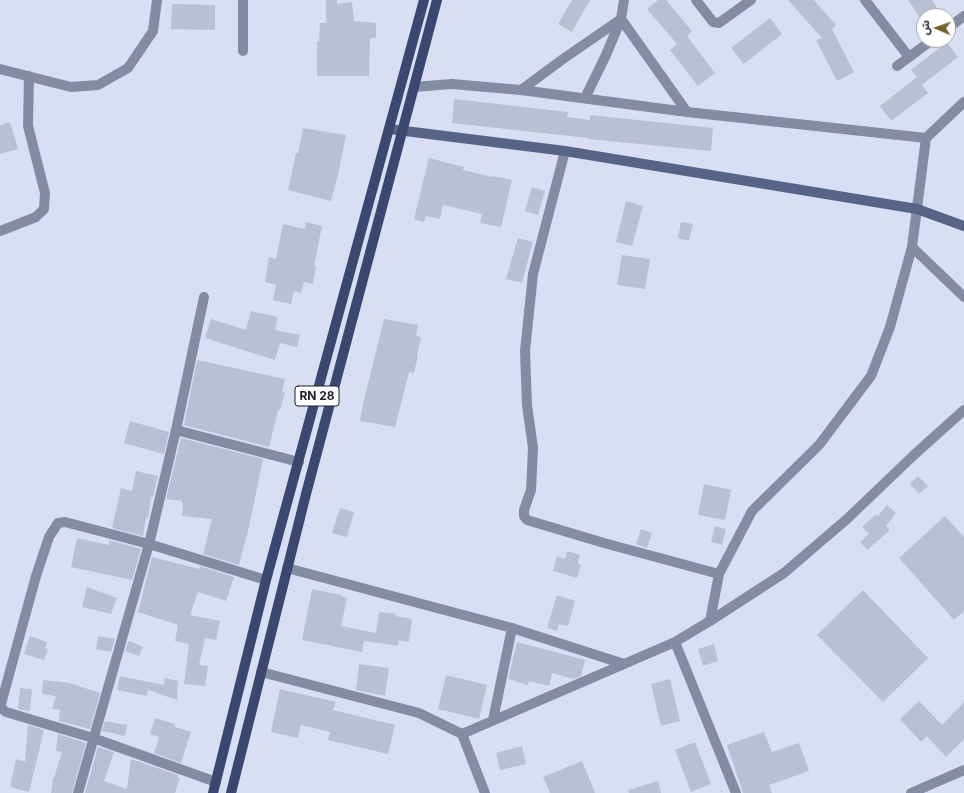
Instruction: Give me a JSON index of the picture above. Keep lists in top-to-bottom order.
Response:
{
  "streets": {
    "main road": ["RN 28"]
  },
  "north": "left"
}
